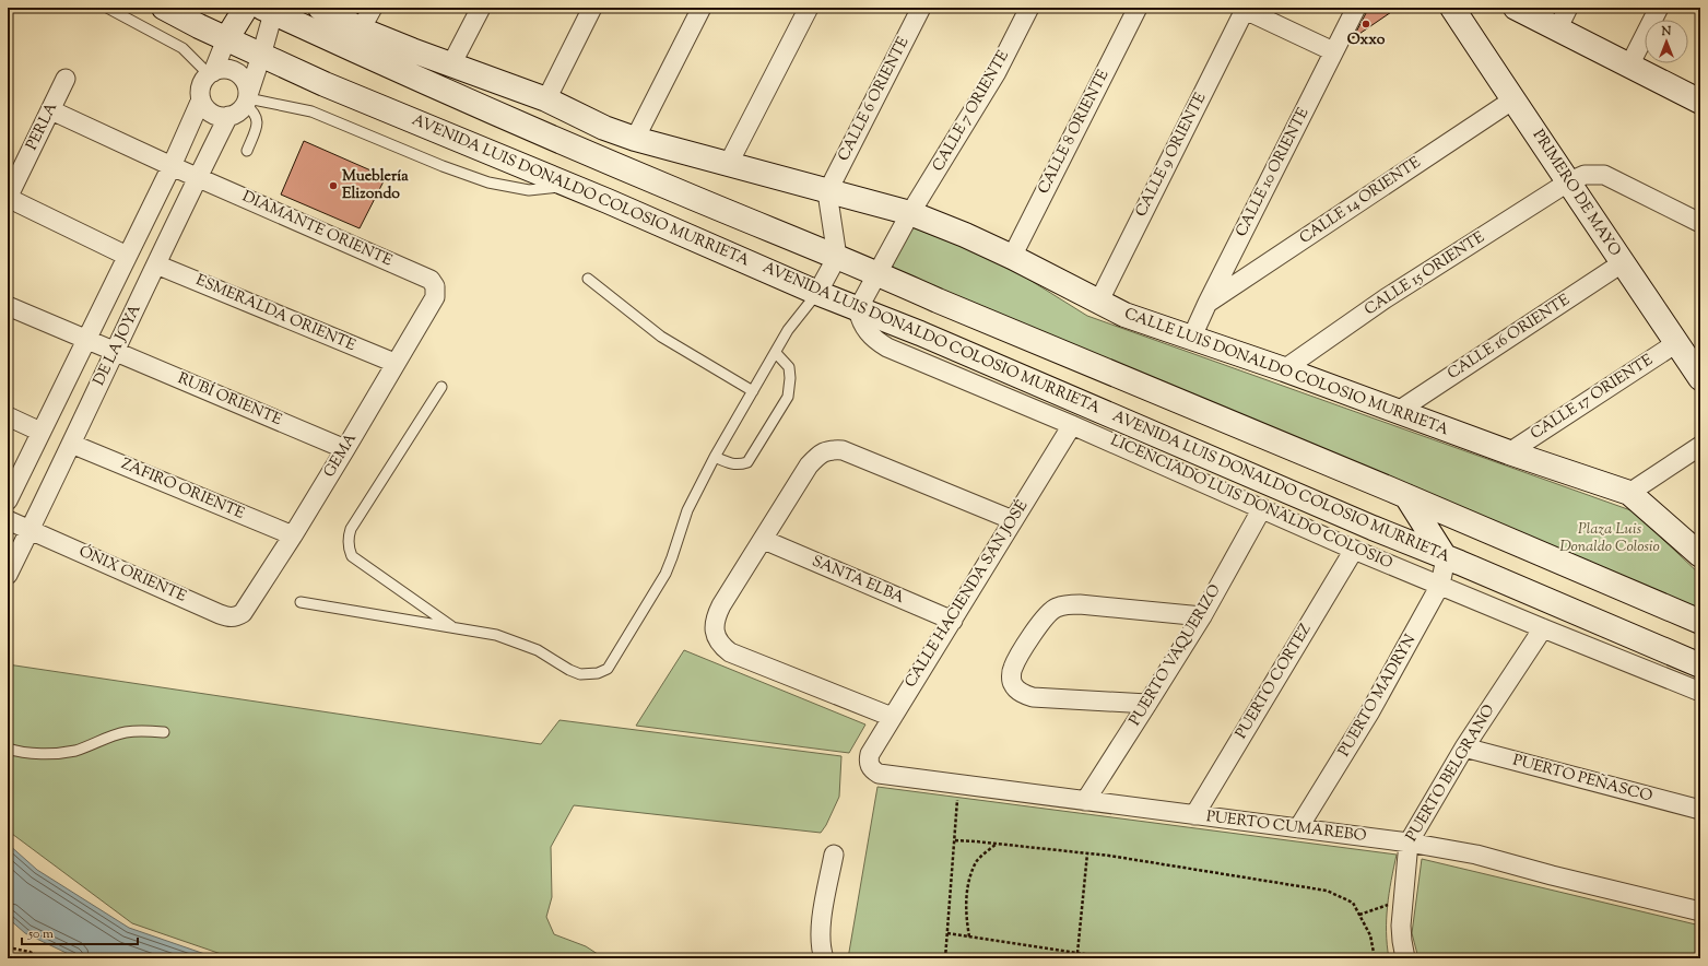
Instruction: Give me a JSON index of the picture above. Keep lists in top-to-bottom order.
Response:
{
  "streets": {
    "main road": ["AVENIDA LUIS DONALDO COLOSIO MURRIETA", "PRIMERO DE MAYO", "CALLE LUIS DONALDO COLOSIO MURRIETA"],
    "street": [
      "CALLE 6 ORIENTE",
      "CALLE 7 ORIENTE",
      "PERLA",
      "CALLE 8 ORIENTE",
      "CALLE 9 ORIENTE",
      "CALLE 10 ORIENTE",
      "CALLE 14 ORIENTE",
      "DIAMANTE ORIENTE",
      "CALLE 15 ORIENTE",
      "ESMERALDA ORIENTE",
      "CALLE 16 ORIENTE",
      "DE LA JOYA",
      "CALLE 17 ORIENTE",
      "RUBÍ ORIENTE",
      "GEMA",
      "ZAFIRO ORIENTE",
      "LICENCIADO LUIS DONALDO COLOSIO",
      "ÓNIX ORIENTE",
      "SANTA ELBA",
      "CALLE HACIENDA SAN JOSÉ",
      "PUERTO VAQUERIZO",
      "PUERTO CORTEZ",
      "PUERTO MADRYN",
      "PUERTO BELGRANO",
      "PUERTO PEÑASCO",
      "PUERTO CUMAREBO"
    ]
  },
  "crossings": [
    ["CALLE 6 ORIENTE", "CALLE LUIS DONALDO COLOSIO MURRIETA"],
    ["CALLE 7 ORIENTE", "CALLE LUIS DONALDO COLOSIO MURRIETA"],
    ["PERLA", "DIAMANTE ORIENTE"],
    ["CALLE 8 ORIENTE", "CALLE LUIS DONALDO COLOSIO MURRIETA"],
    ["CALLE 9 ORIENTE", "CALLE LUIS DONALDO COLOSIO MURRIETA"],
    ["CALLE 10 ORIENTE", "CALLE 14 ORIENTE"],
    ["CALLE 10 ORIENTE", "CALLE LUIS DONALDO COLOSIO MURRIETA"],
    ["AVENIDA LUIS DONALDO COLOSIO MURRIETA", "DE LA JOYA"],
    ["AVENIDA LUIS DONALDO COLOSIO MURRIETA", "LICENCIADO LUIS DONALDO COLOSIO"],
    ["AVENIDA LUIS DONALDO COLOSIO MURRIETA", "PUERTO MADRYN"],
    ["PRIMERO DE MAYO", "CALLE 14 ORIENTE"],
    ["PRIMERO DE MAYO", "CALLE 15 ORIENTE"],
    ["PRIMERO DE MAYO", "CALLE 16 ORIENTE"],
    ["PRIMERO DE MAYO", "CALLE 17 ORIENTE"],
    ["DIAMANTE ORIENTE", "DE LA JOYA"],
    ["DIAMANTE ORIENTE", "GEMA"],
    ["CALLE 15 ORIENTE", "CALLE LUIS DONALDO COLOSIO MURRIETA"],
    ["ESMERALDA ORIENTE", "DE LA JOYA"],
    ["ESMERALDA ORIENTE", "GEMA"],
    ["CALLE 16 ORIENTE", "CALLE LUIS DONALDO COLOSIO MURRIETA"],
    ["DE LA JOYA", "RUBÍ ORIENTE"],
    ["DE LA JOYA", "ZAFIRO ORIENTE"],
    ["DE LA JOYA", "ÓNIX ORIENTE"],
    ["CALLE LUIS DONALDO COLOSIO MURRIETA", "CALLE 17 ORIENTE"],
    ["RUBÍ ORIENTE", "GEMA"],
    ["GEMA", "ZAFIRO ORIENTE"],
    ["GEMA", "ÓNIX ORIENTE"],
    ["LICENCIADO LUIS DONALDO COLOSIO", "CALLE HACIENDA SAN JOSÉ"],
    ["LICENCIADO LUIS DONALDO COLOSIO", "PUERTO VAQUERIZO"],
    ["LICENCIADO LUIS DONALDO COLOSIO", "PUERTO CORTEZ"],
    ["LICENCIADO LUIS DONALDO COLOSIO", "PUERTO MADRYN"],
    ["LICENCIADO LUIS DONALDO COLOSIO", "PUERTO BELGRANO"],
    ["SANTA ELBA", "CALLE HACIENDA SAN JOSÉ"],
    ["CALLE HACIENDA SAN JOSÉ", "PUERTO CUMAREBO"],
    ["PUERTO VAQUERIZO", "PUERTO CUMAREBO"],
    ["PUERTO CORTEZ", "PUERTO CUMAREBO"],
    ["PUERTO MADRYN", "PUERTO CUMAREBO"],
    ["PUERTO BELGRANO", "PUERTO PEÑASCO"],
    ["PUERTO BELGRANO", "PUERTO CUMAREBO"]
  ],
  "parks": ["Plaza Luis Donaldo Colosio"],
  "places": ["Oxxo", "Mueblería Elizondo"],
  "scale_bar": "50 m",
  "north": "top"
}
